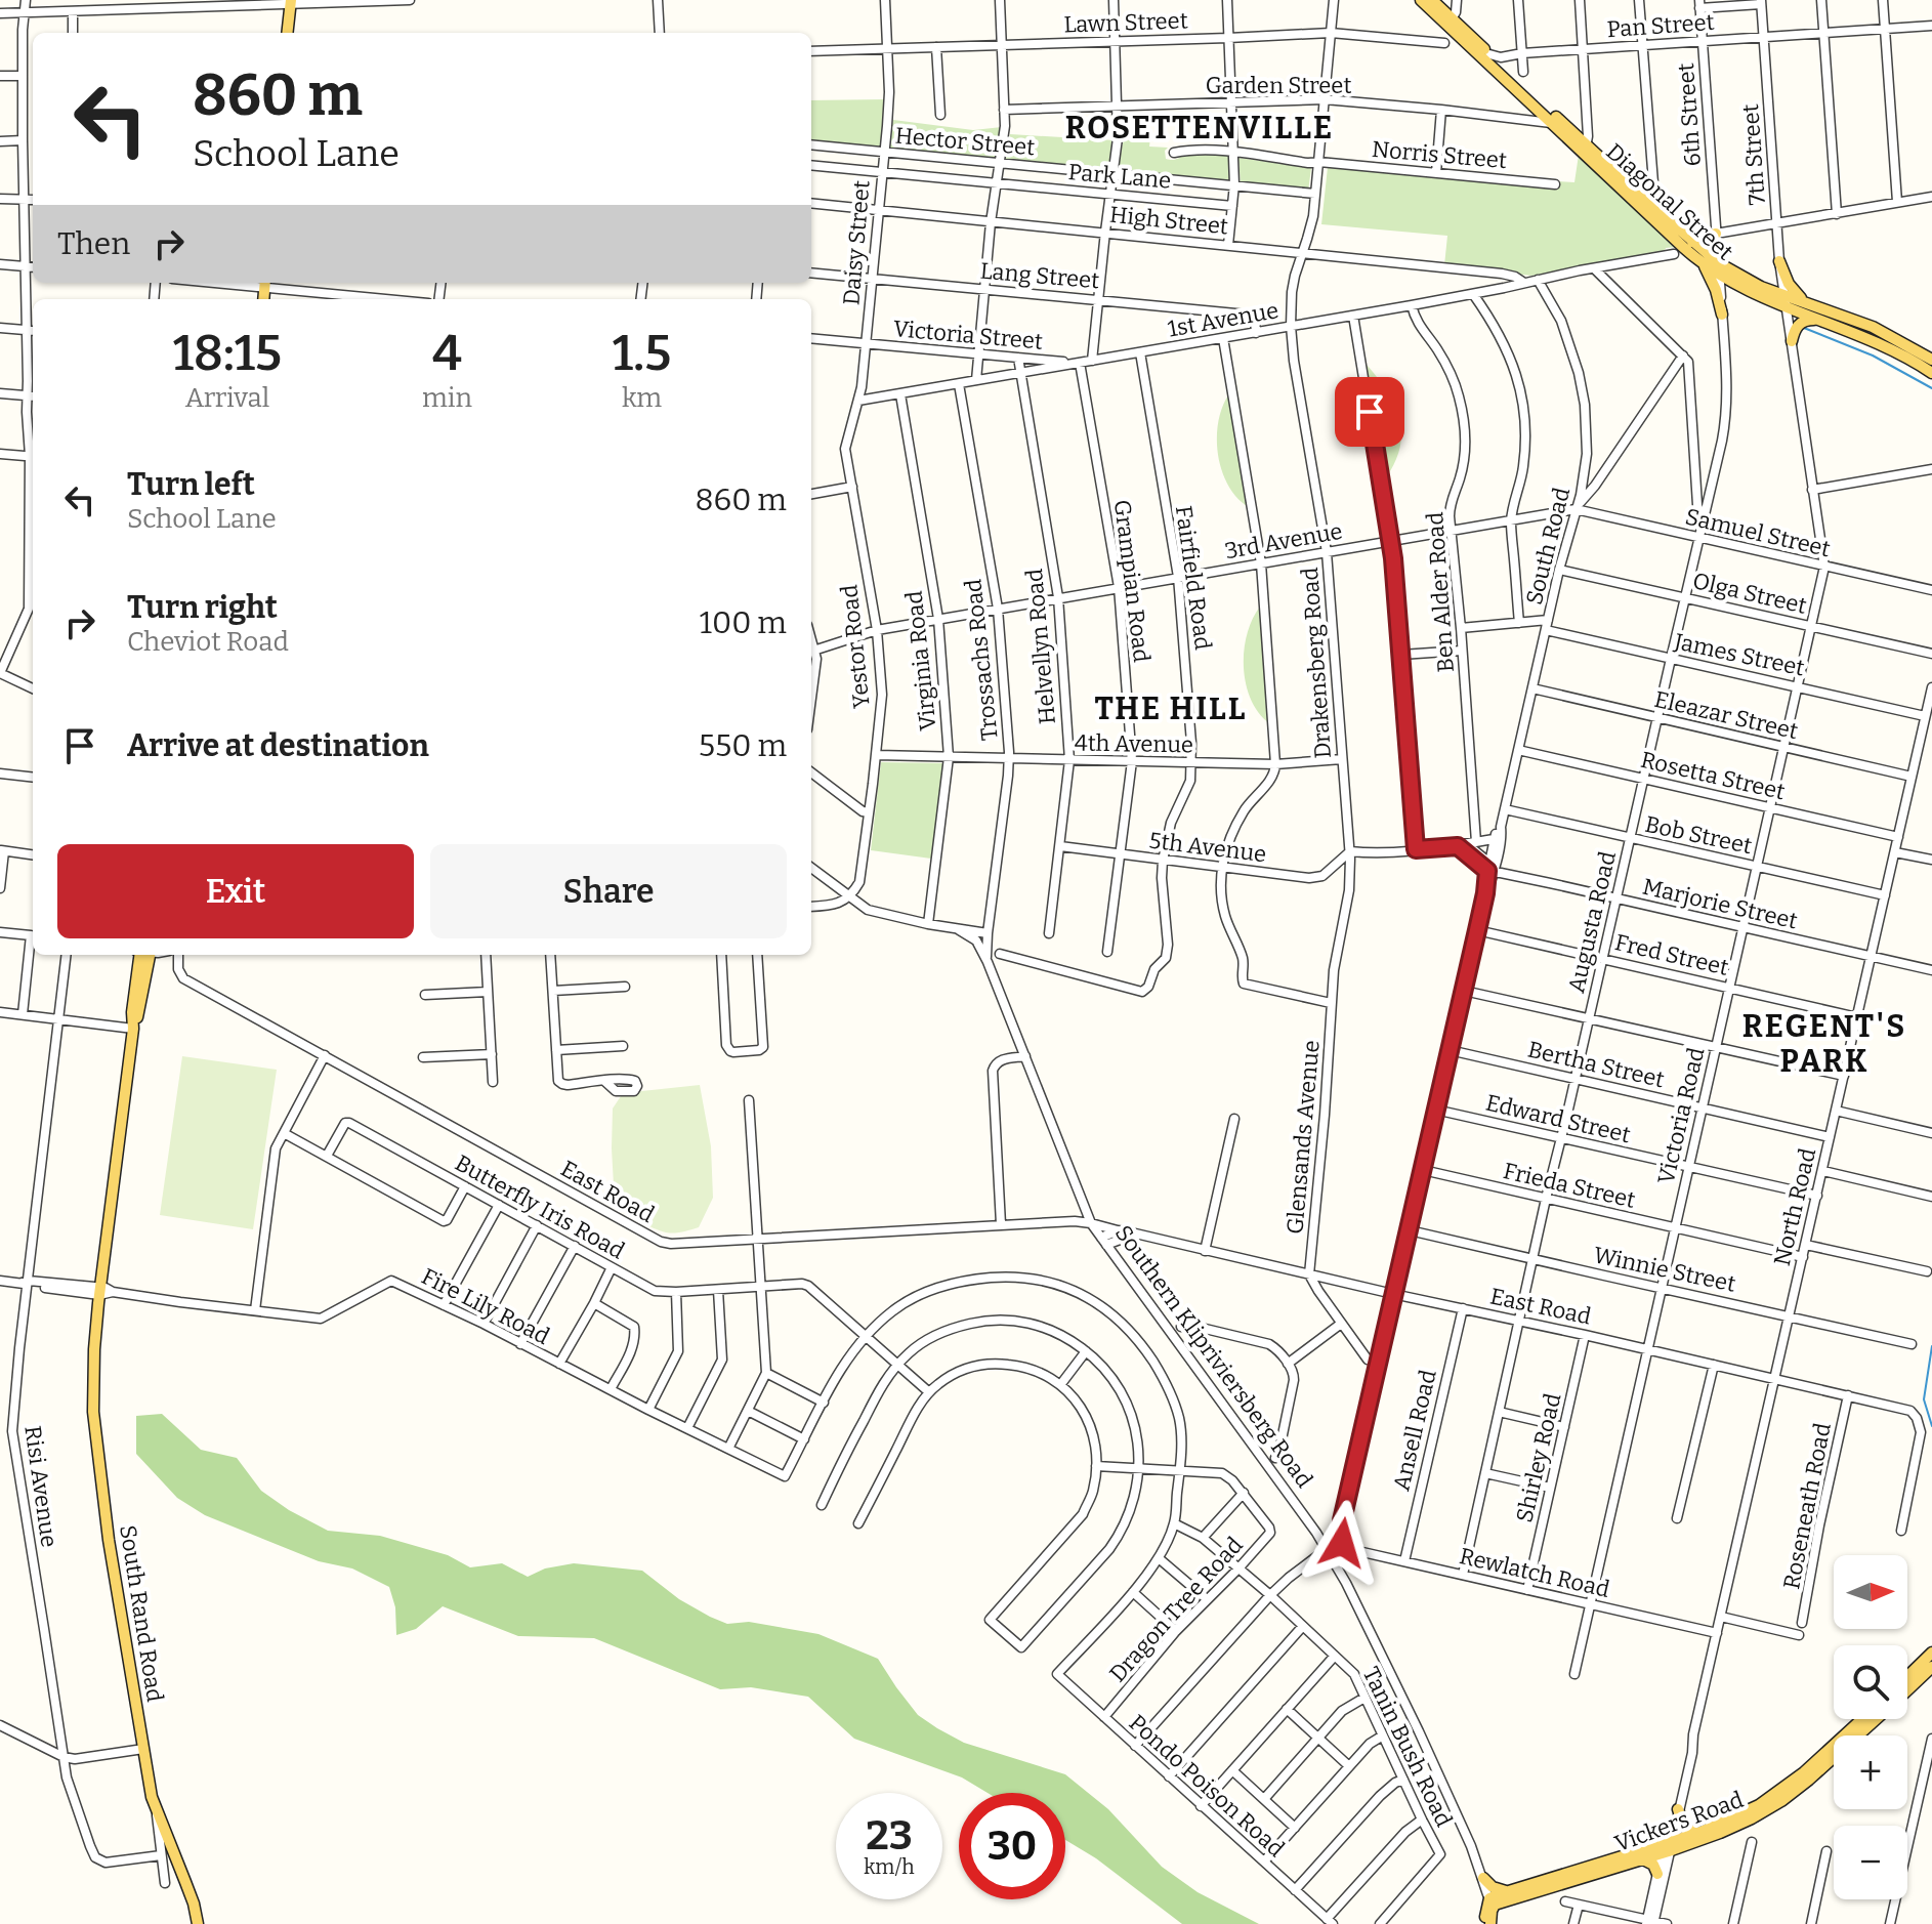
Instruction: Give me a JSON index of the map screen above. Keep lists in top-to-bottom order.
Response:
{
  "streets": {
    "main road": [
      "Diagonal Street",
      "Southern Klipriviersberg Road",
      "South Rand Road",
      "Vickers Road"
    ],
    "street": [
      "Lawn Street",
      "Pan Street",
      "Garden Street",
      "6th Street",
      "Hector Street",
      "Norris Street",
      "7th Street",
      "Park Lane",
      "High Street",
      "Daisy Street",
      "Lang Street",
      "1st Avenue",
      "Victoria Street",
      "Samuel Street",
      "3rd Avenue",
      "South Road",
      "Fairfield Road",
      "Grampian Road",
      "Ben Alder Road",
      "Olga Street",
      "Yestor Road",
      "Helvellyn Road",
      "James Street",
      "Trossachs Road",
      "Virginia Road",
      "Drakensberg Road",
      "Eleazar Street",
      "4th Avenue",
      "Rosetta Street",
      "Bob Street",
      "5th Avenue",
      "Marjorie Street",
      "Augusta Road",
      "Fred Street",
      "Bertha Street",
      "Victoria Road",
      "Edward Street",
      "Glensands Avenue",
      "Frieda Street",
      "East Road",
      "Butterfly Iris Road",
      "North Road",
      "Winnie Street",
      "Fire Lily Road",
      "Ansell Road",
      "Shirley Road",
      "Risi Avenue",
      "Roseneath Road",
      "Rewlatch Road",
      "Dragon Tree Road",
      "Tanin Bush Road",
      "Pondo Poison Road"
    ]
  },
  "crossings": [
    ["Lawn Street", "Daisy Street"],
    ["Lawn Street", "Drakensberg Road"],
    ["Pan Street", "6th Street"],
    ["Pan Street", "7th Street"],
    ["Pan Street", "Diagonal Street"],
    ["Garden Street", "Diagonal Street"],
    ["Garden Street", "Drakensberg Road"],
    ["6th Street", "Diagonal Street"],
    ["6th Street", "Augusta Road"],
    ["Hector Street", "Daisy Street"],
    ["Hector Street", "Drakensberg Road"],
    ["Norris Street", "Drakensberg Road"],
    ["7th Street", "Diagonal Street"],
    ["7th Street", "Samuel Street"],
    ["7th Street", "Victoria Road"],
    ["Park Lane", "Daisy Street"],
    ["Diagonal Street", "Augusta Road"],
    ["High Street", "Daisy Street"],
    ["High Street", "1st Avenue"],
    ["High Street", "Drakensberg Road"],
    ["Daisy Street", "Lang Street"],
    ["Daisy Street", "1st Avenue"],
    ["Daisy Street", "Victoria Street"],
    ["Daisy Street", "Yestor Road"],
    ["Lang Street", "1st Avenue"],
    ["1st Avenue", "Victoria Street"],
    ["1st Avenue", "South Road"],
    ["1st Avenue", "Fairfield Road"],
    ["1st Avenue", "Grampian Road"],
    ["1st Avenue", "Ben Alder Road"],
    ["1st Avenue", "Helvellyn Road"],
    ["1st Avenue", "Trossachs Road"],
    ["1st Avenue", "Virginia Road"],
    ["1st Avenue", "Drakensberg Road"],
    ["Victoria Street", "Grampian Road"],
    ["Victoria Street", "Helvellyn Road"],
    ["Samuel Street", "3rd Avenue"],
    ["Samuel Street", "South Road"],
    ["Samuel Street", "Augusta Road"],
    ["Samuel Street", "Victoria Road"],
    ["3rd Avenue", "South Road"],
    ["3rd Avenue", "Fairfield Road"],
    ["3rd Avenue", "Grampian Road"],
    ["3rd Avenue", "Ben Alder Road"],
    ["3rd Avenue", "Yestor Road"],
    ["3rd Avenue", "Helvellyn Road"],
    ["3rd Avenue", "Trossachs Road"],
    ["3rd Avenue", "Virginia Road"],
    ["3rd Avenue", "Drakensberg Road"],
    ["South Road", "Olga Street"],
    ["South Road", "James Street"],
    ["South Road", "Eleazar Street"],
    ["South Road", "Rosetta Street"],
    ["South Road", "Bob Street"],
    ["South Road", "Marjorie Street"],
    ["South Road", "Fred Street"],
    ["South Road", "Bertha Street"],
    ["South Road", "Edward Street"],
    ["South Road", "Frieda Street"],
    ["South Road", "East Road"],
    ["South Road", "Winnie Street"],
    ["South Road", "Rewlatch Road"],
    ["Fairfield Road", "4th Avenue"],
    ["Fairfield Road", "5th Avenue"],
    ["Grampian Road", "4th Avenue"],
    ["Grampian Road", "5th Avenue"],
    ["Olga Street", "Augusta Road"],
    ["Olga Street", "Victoria Road"],
    ["Yestor Road", "4th Avenue"],
    ["Helvellyn Road", "4th Avenue"],
    ["Helvellyn Road", "5th Avenue"],
    ["James Street", "Augusta Road"],
    ["James Street", "Victoria Road"],
    ["James Street", "North Road"],
    ["Trossachs Road", "4th Avenue"],
    ["Trossachs Road", "Southern Klipriviersberg Road"],
    ["Virginia Road", "4th Avenue"],
    ["Drakensberg Road", "4th Avenue"],
    ["Drakensberg Road", "5th Avenue"],
    ["Eleazar Street", "Augusta Road"],
    ["Eleazar Street", "Victoria Road"],
    ["Eleazar Street", "North Road"],
    ["Rosetta Street", "Augusta Road"],
    ["Rosetta Street", "Victoria Road"],
    ["Rosetta Street", "North Road"],
    ["Bob Street", "Augusta Road"],
    ["Bob Street", "Victoria Road"],
    ["Bob Street", "North Road"],
    ["Marjorie Street", "Augusta Road"],
    ["Marjorie Street", "Victoria Road"],
    ["Marjorie Street", "North Road"],
    ["Augusta Road", "Fred Street"],
    ["Augusta Road", "Bertha Street"],
    ["Augusta Road", "Edward Street"],
    ["Augusta Road", "Frieda Street"],
    ["Augusta Road", "East Road"],
    ["Augusta Road", "Winnie Street"],
    ["Augusta Road", "Rewlatch Road"],
    ["Fred Street", "Victoria Road"],
    ["Fred Street", "North Road"],
    ["Bertha Street", "Victoria Road"],
    ["Bertha Street", "North Road"],
    ["Victoria Road", "Edward Street"],
    ["Victoria Road", "Frieda Street"],
    ["Victoria Road", "East Road"],
    ["Victoria Road", "Winnie Street"],
    ["Victoria Road", "Rewlatch Road"],
    ["Edward Street", "North Road"],
    ["Glensands Avenue", "East Road"],
    ["Frieda Street", "North Road"],
    ["East Road", "North Road"],
    ["East Road", "Southern Klipriviersberg Road"],
    ["East Road", "Ansell Road"],
    ["East Road", "Shirley Road"],
    ["East Road", "Roseneath Road"],
    ["North Road", "Winnie Street"],
    ["North Road", "Rewlatch Road"],
    ["North Road", "Vickers Road"],
    ["Fire Lily Road", "Risi Avenue"],
    ["Fire Lily Road", "South Rand Road"],
    ["Southern Klipriviersberg Road", "Vickers Road"],
    ["Ansell Road", "Rewlatch Road"],
    ["Shirley Road", "Rewlatch Road"],
    ["Risi Avenue", "South Rand Road"],
    ["Dragon Tree Road", "Tanin Bush Road"],
    ["Dragon Tree Road", "Pondo Poison Road"]
  ],
  "districts": ["ROSETTENVILLE", "THE HILL", "REGENT'S PARK"],
  "north": "right",
  "page": {
    "turn": ["860 m", "School Lane"],
    "then": "Then",
    "eta": [
      "18:15",
      "Arrival",
      "4",
      "min",
      "1.5",
      "km"
    ],
    "list": [
      {
        "name": "Turn left",
        "note": "School Lane",
        "value": "860 m"
      },
      {
        "name": "Turn right",
        "note": "Cheviot Road",
        "value": "100 m"
      },
      {
        "name": "Arrive at destination",
        "value": "550 m"
      }
    ],
    "buttons": ["Exit", "Share"],
    "map_buttons": ["+", "−"],
    "speed": "23 km/h",
    "limit": "30"
  }
}
